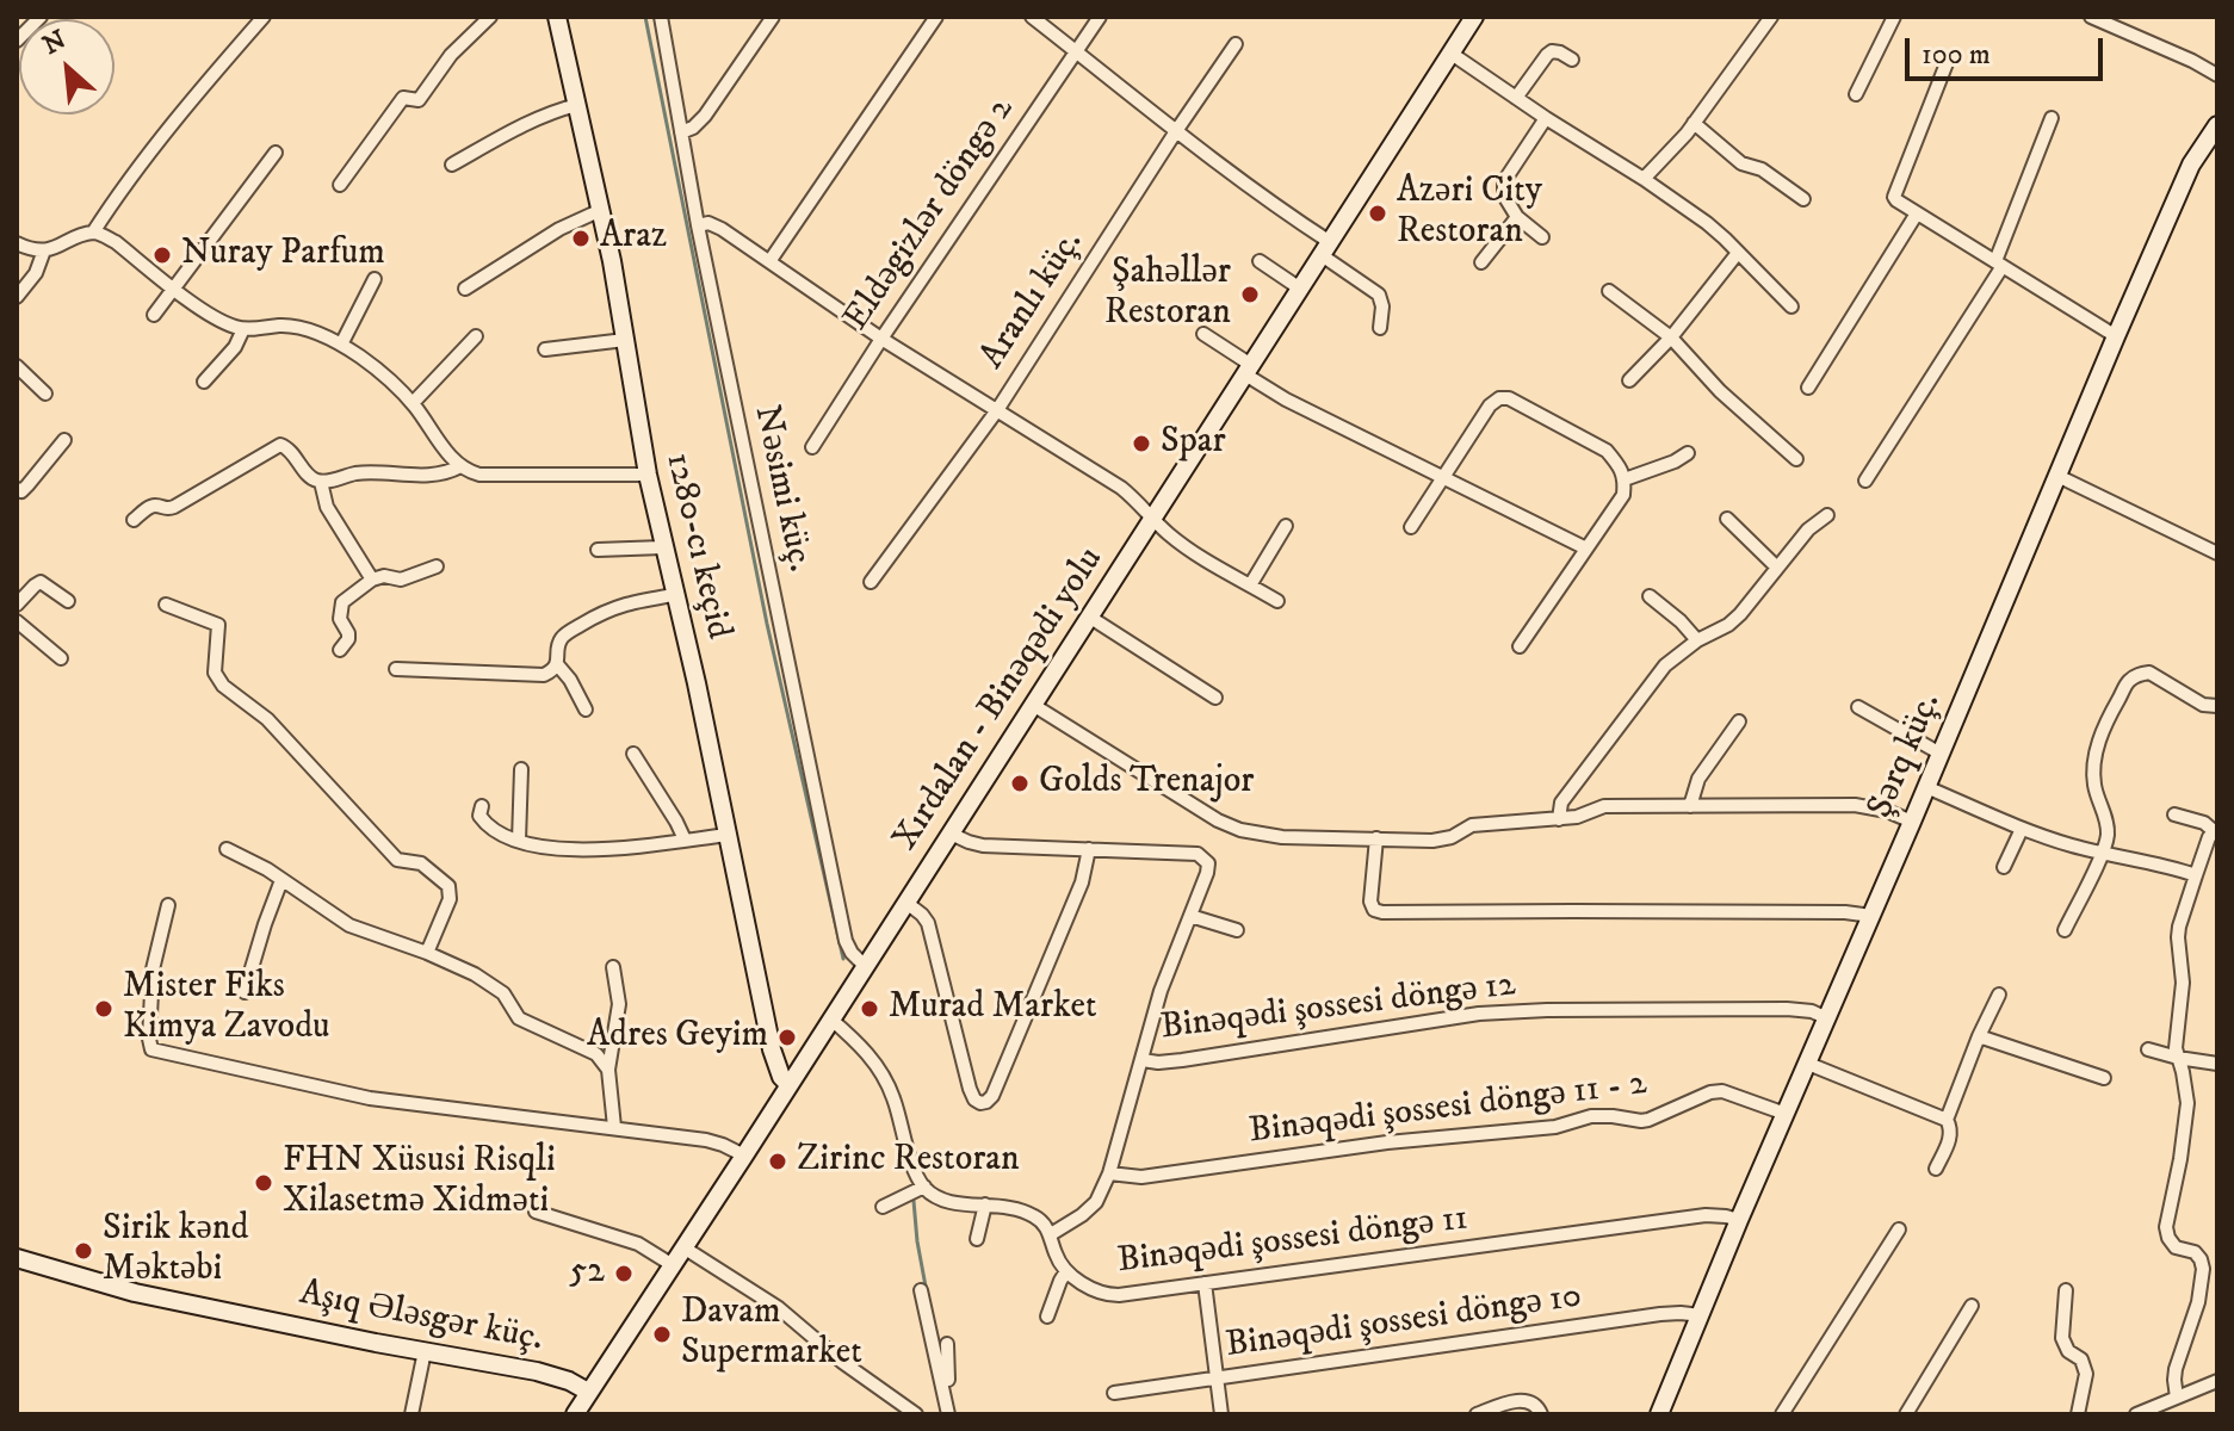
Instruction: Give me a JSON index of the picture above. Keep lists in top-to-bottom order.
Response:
{
  "streets": {
    "street": [
      "Eldəgizlər döngə 2",
      "Aranlı küç.",
      "Nəsimi küç.",
      "1280-cı keçid",
      "Xırdalan - Binəqədi yolu",
      "Şərq küç.",
      "Binəqədi şossesi döngə 12",
      "Binəqədi şossesi döngə 11 - 2",
      "Binəqədi şossesi döngə 11",
      "Aşıq Ələsgər küç.",
      "Binəqədi şossesi döngə 10"
    ]
  },
  "crossings": [
    ["Nəsimi küç.", "Xırdalan - Binəqədi yolu"],
    ["1280-cı keçid", "Xırdalan - Binəqədi yolu"],
    ["Xırdalan - Binəqədi yolu", "Aşıq Ələsgər küç."],
    ["Şərq küç.", "Binəqədi şossesi döngə 12"],
    ["Şərq küç.", "Binəqədi şossesi döngə 11 - 2"],
    ["Şərq küç.", "Binəqədi şossesi döngə 11"],
    ["Şərq küç.", "Binəqədi şossesi döngə 10"]
  ],
  "places": [
    "Azəri City Restoran",
    "Araz",
    "Nuray Parfum",
    "Şahəllər Restoran",
    "Spar",
    "Golds Trenajor",
    "Mister Fiks Kimya Zavodu",
    "Murad Market",
    "Adres Geyim",
    "Zirinc Restoran",
    "FHN Xüsusi Risqli Xilasetmə Xidməti",
    "Sirik kənd Məktəbi",
    "52",
    "Davam Supermarket"
  ],
  "scale_bar": "100 m",
  "north": "top left"
}
